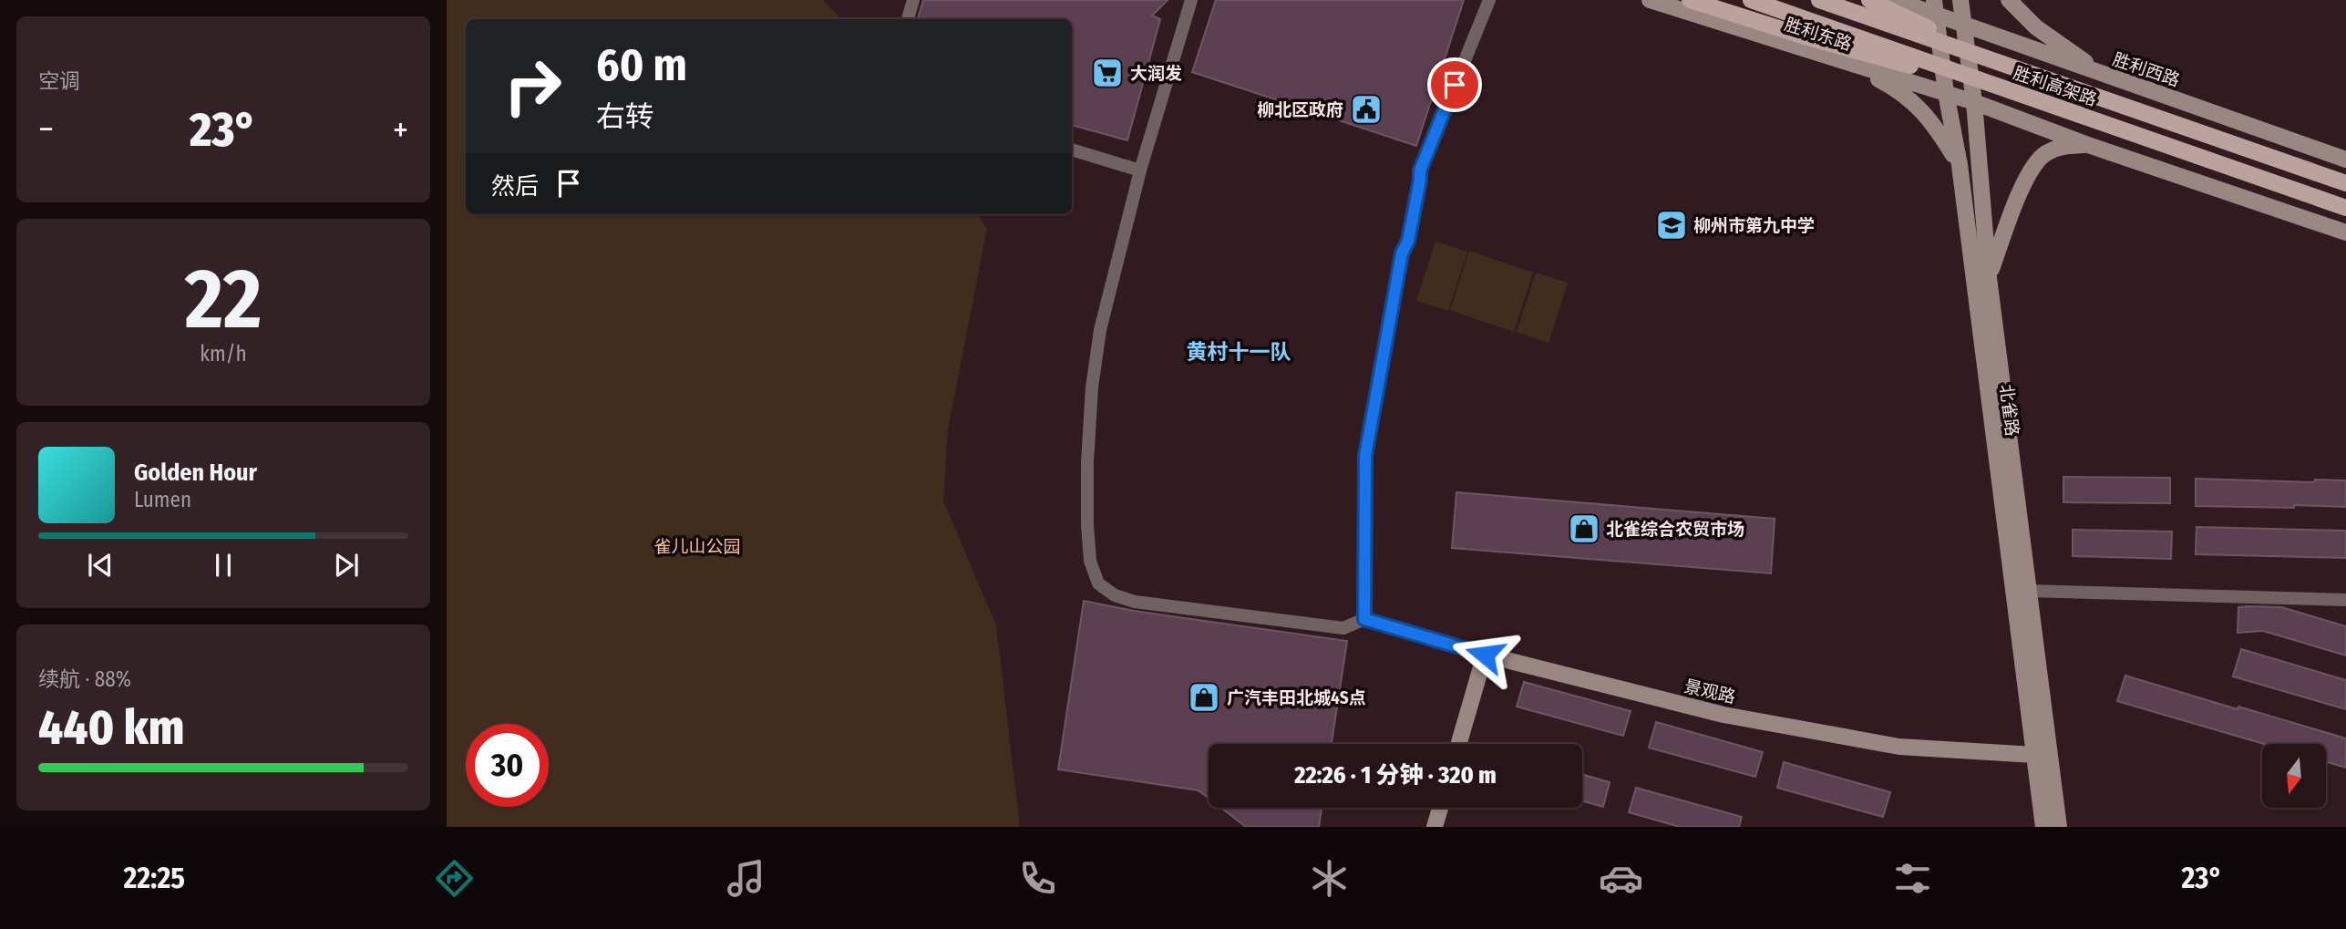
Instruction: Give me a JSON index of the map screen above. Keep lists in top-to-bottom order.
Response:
{
  "streets": {
    "main road": ["胜利高架路"],
    "street": [
      "胜利东路",
      "胜利西路",
      "北雀路",
      "景观路"
    ]
  },
  "crossings": [
    ["胜利东路", "北雀路"],
    ["胜利西路", "北雀路"],
    ["北雀路", "景观路"]
  ],
  "districts": ["黄村十一队"],
  "parks": ["雀儿山公园"],
  "places": {
    "supermarket": ["大润发"],
    "public building": ["柳北区政府"],
    "school or university": ["柳州市第九中学"],
    "shop": ["北雀综合农贸市场", "广汽丰田北城4S点"]
  },
  "north": "bottom",
  "page": {
    "tile": [
      "空调",
      ["22", "km/h"],
      ["续航 · 88%", "440 km"]
    ],
    "turn": ["60 m", "右转"],
    "heat": ["−", "23°", "+"],
    "then": "然后",
    "song": ["Golden Hour", "Lumen"],
    "limit": "30",
    "trip": "22:26 · 1 分钟 · 320 m",
    "tabs": ["22:25", "23°"]
  }
}
